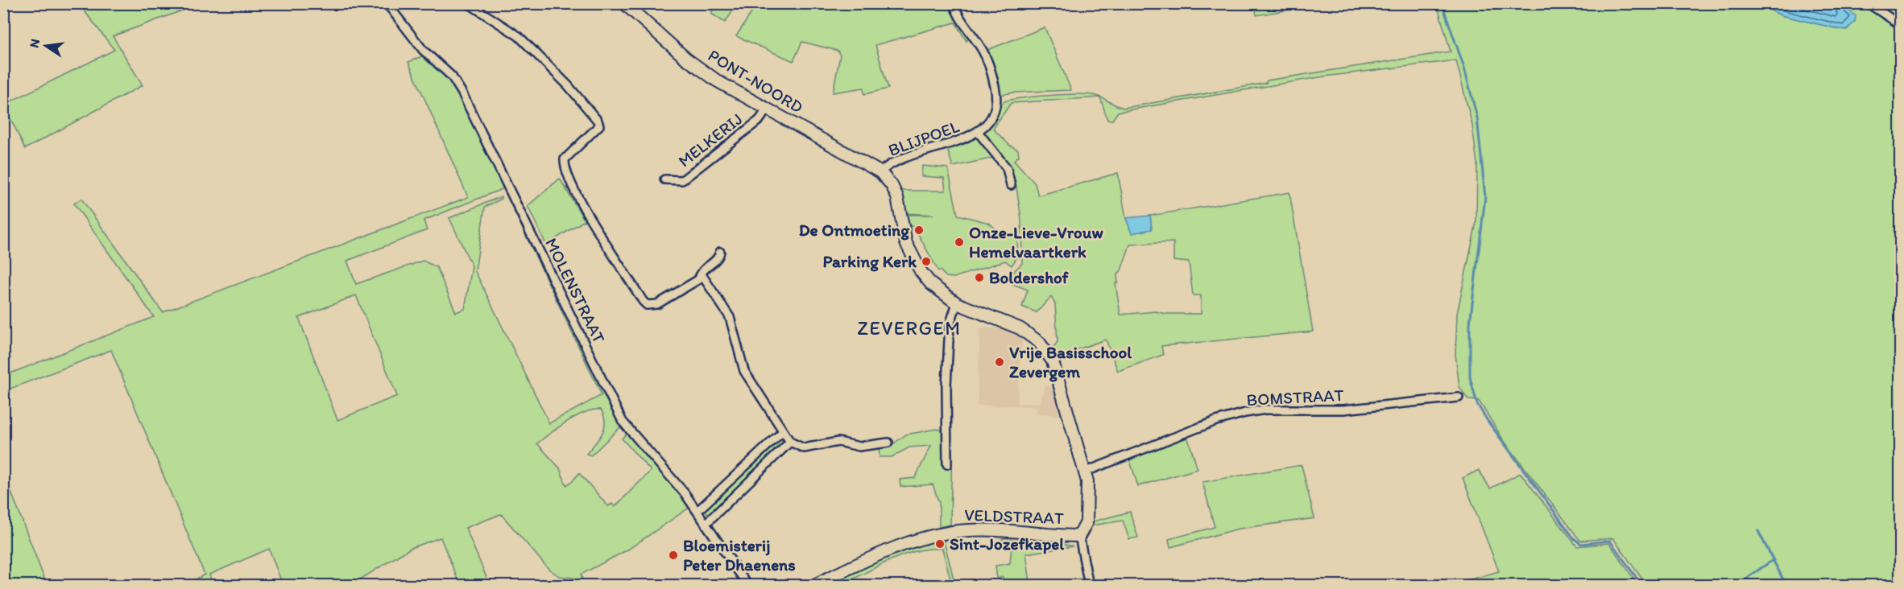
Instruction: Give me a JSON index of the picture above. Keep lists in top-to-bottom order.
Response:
{
  "streets": {
    "street": [
      "PONT-NOORD",
      "BLIJPOEL",
      "MELKERIJ",
      "MOLENSTRAAT",
      "BOMSTRAAT",
      "VELDSTRAAT"
    ]
  },
  "crossings": [
    ["PONT-NOORD", "BLIJPOEL"],
    ["PONT-NOORD", "MELKERIJ"]
  ],
  "districts": ["ZEVERGEM"],
  "places": [
    "De Ontmoeting",
    "Onze-Lieve-Vrouw Hemelvaartkerk",
    "Parking Kerk",
    "Boldershof",
    "Vrije Basisschool Zevergem",
    "Sint-Jozefkapel",
    "Bloemisterij Peter Dhaenens"
  ],
  "north": "left"
}
